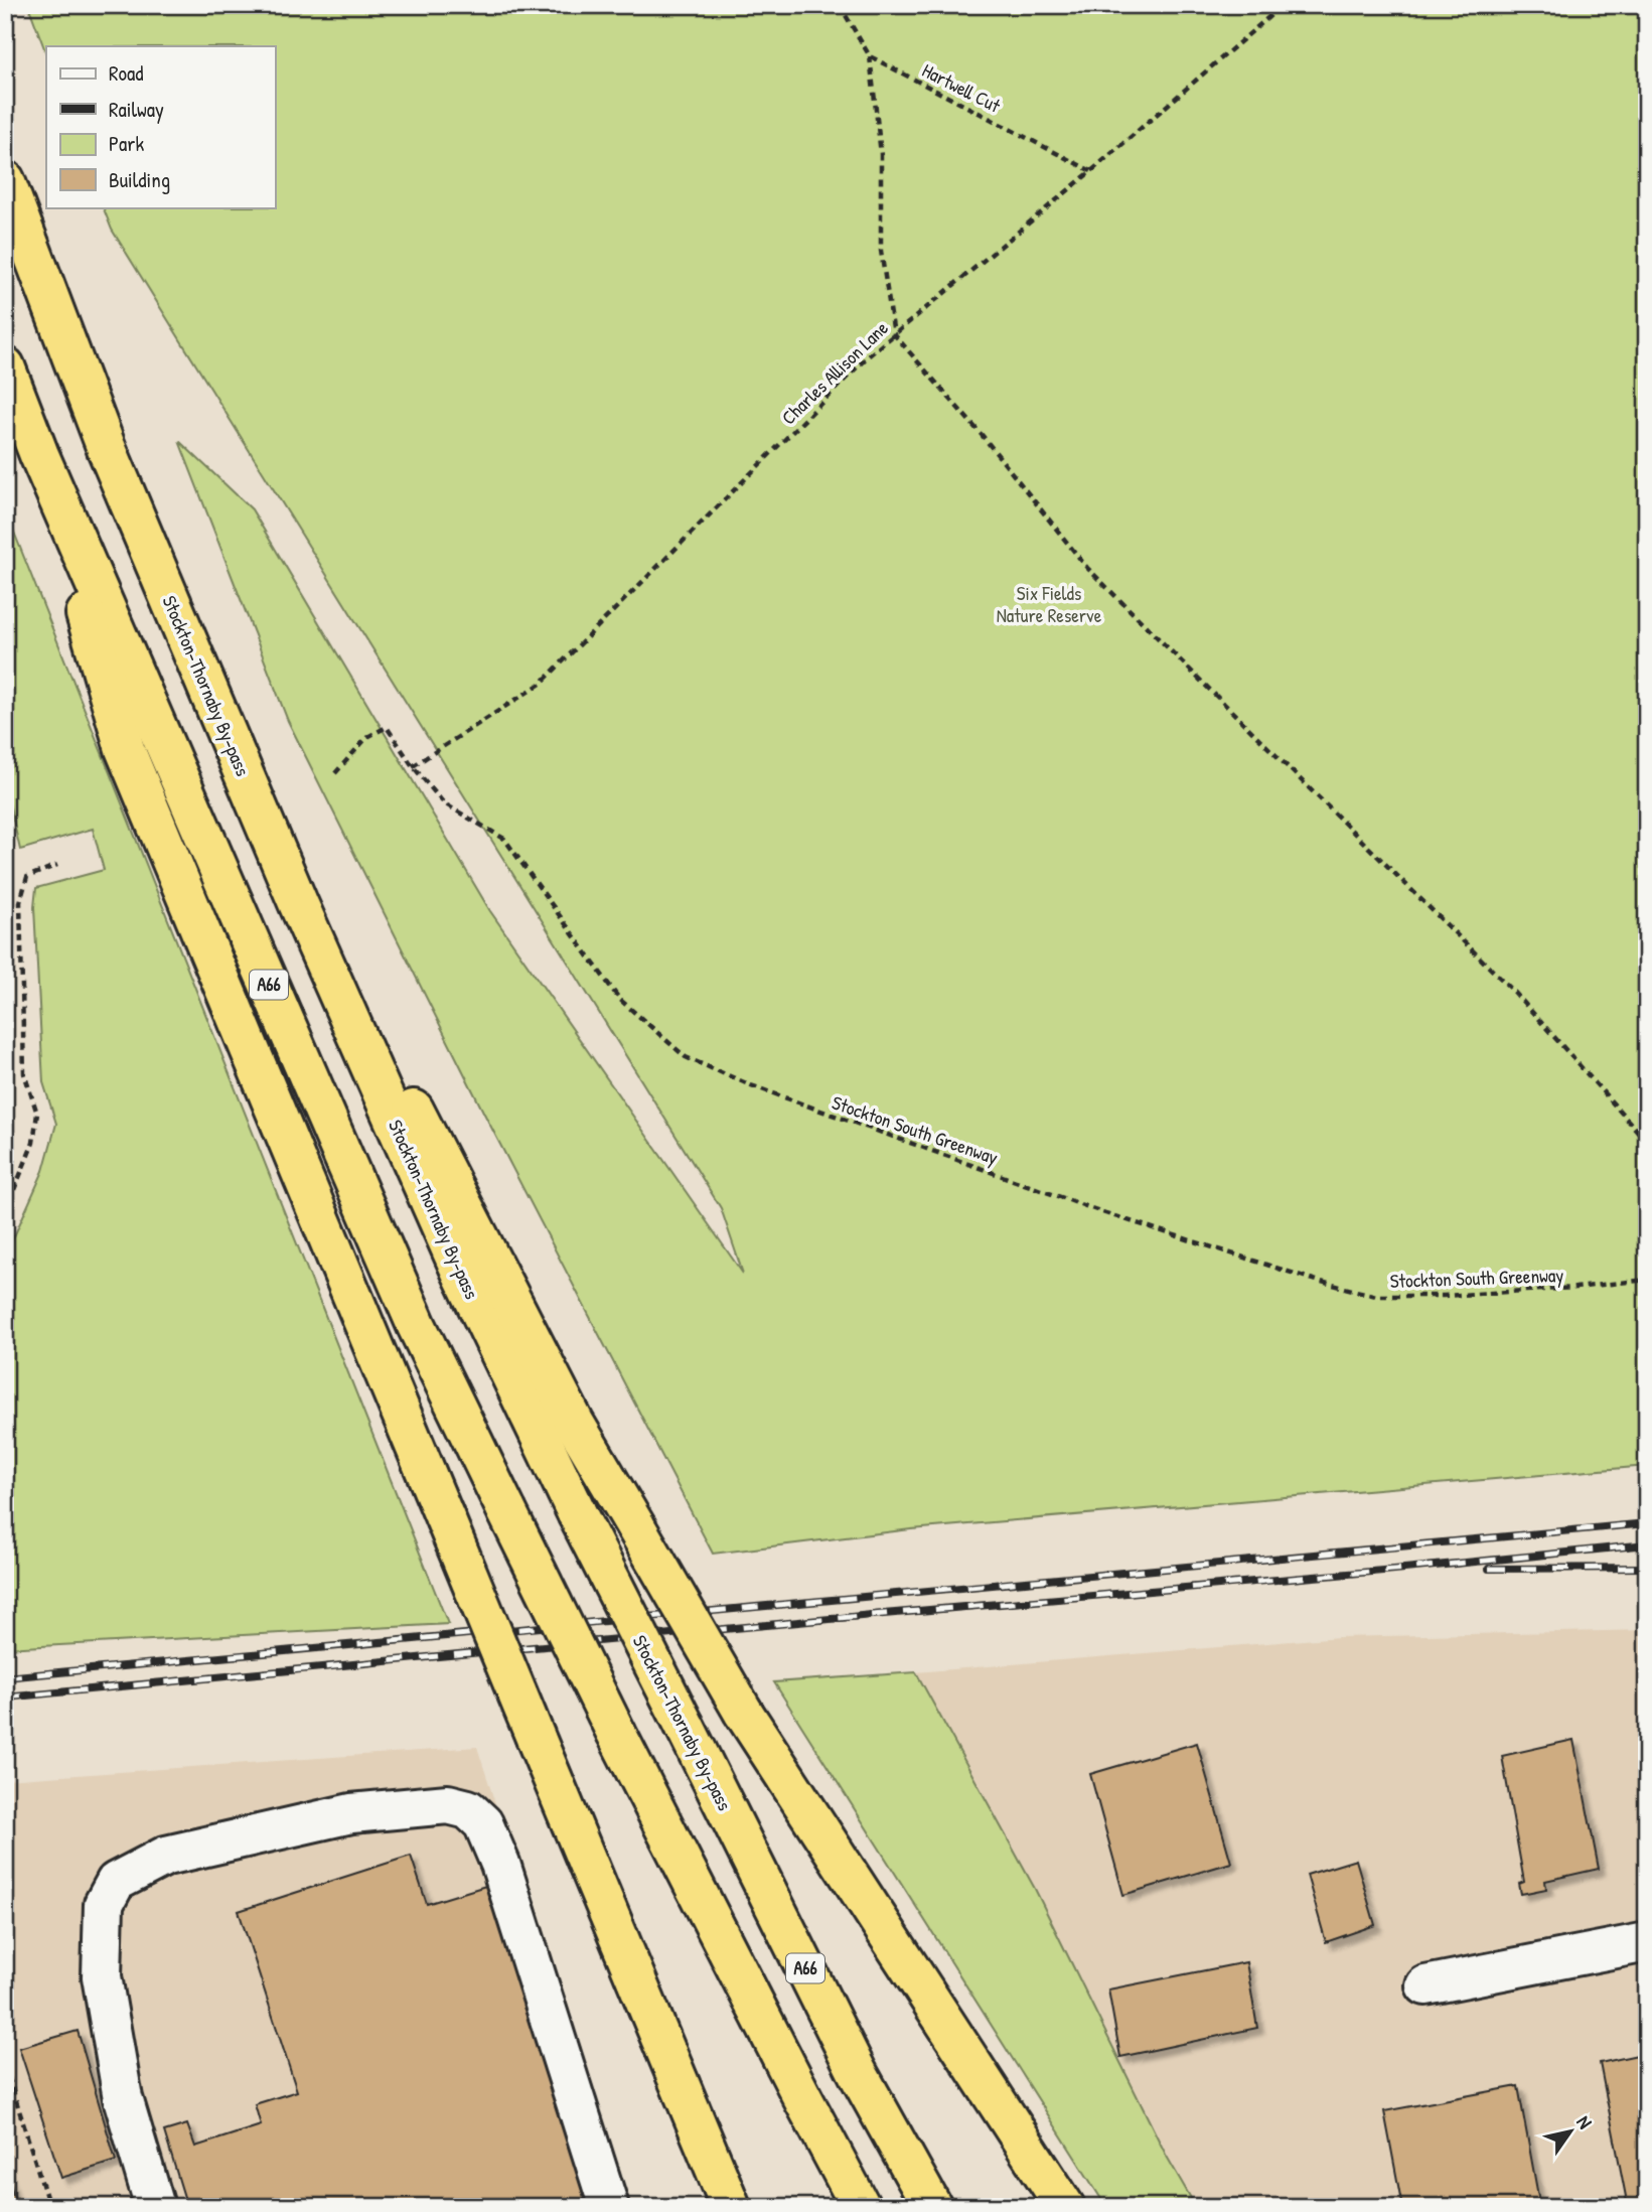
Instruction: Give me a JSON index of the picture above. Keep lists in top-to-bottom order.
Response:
{
  "streets": {
    "highway": ["Stockton-Thornaby By-pass", "A66"],
    "path": ["Hartwell Cut", "Charles Allison Lane", "Stockton South Greenway"]
  },
  "crossings": [
    ["Hartwell Cut", "Charles Allison Lane"],
    ["Charles Allison Lane", "Stockton South Greenway"],
    ["Stockton-Thornaby By-pass", "A66"]
  ],
  "parks": ["Six Fields Nature Reserve"],
  "legend": [
    "Road",
    "Railway",
    "Park",
    "Building"
  ],
  "north": "top right"
}
